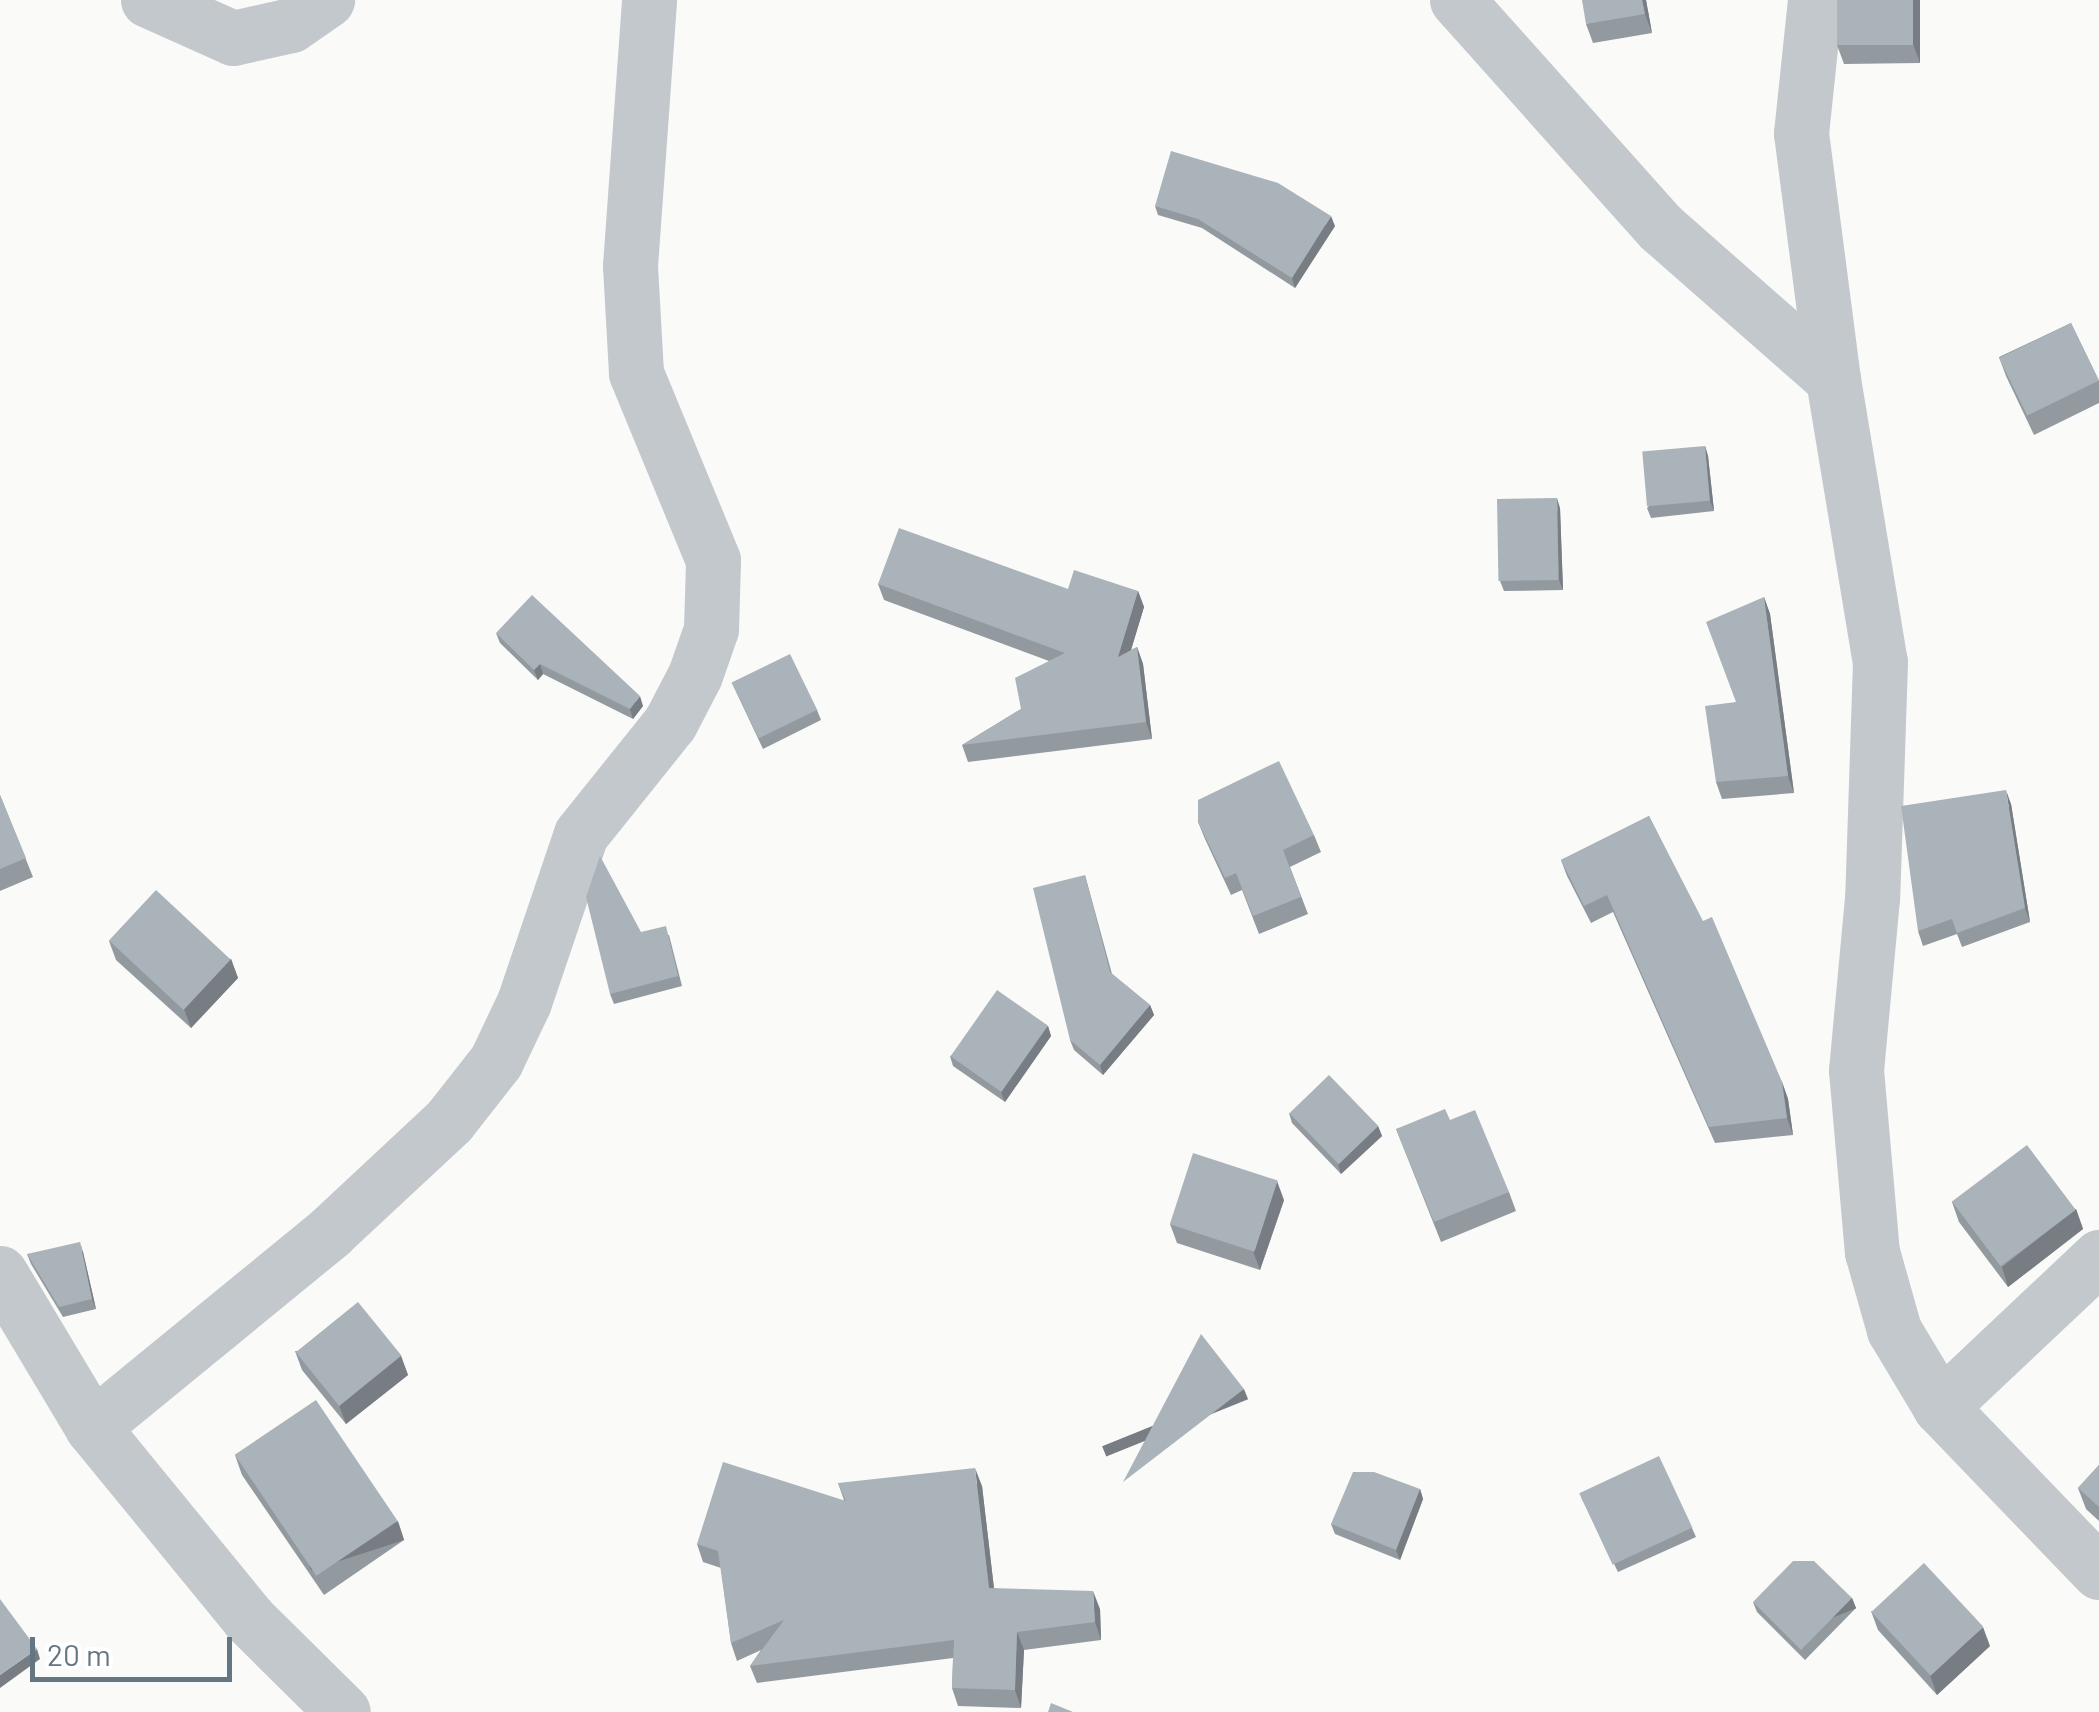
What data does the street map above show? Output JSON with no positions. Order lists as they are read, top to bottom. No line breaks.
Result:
{"scale_bar":"20 m"}
